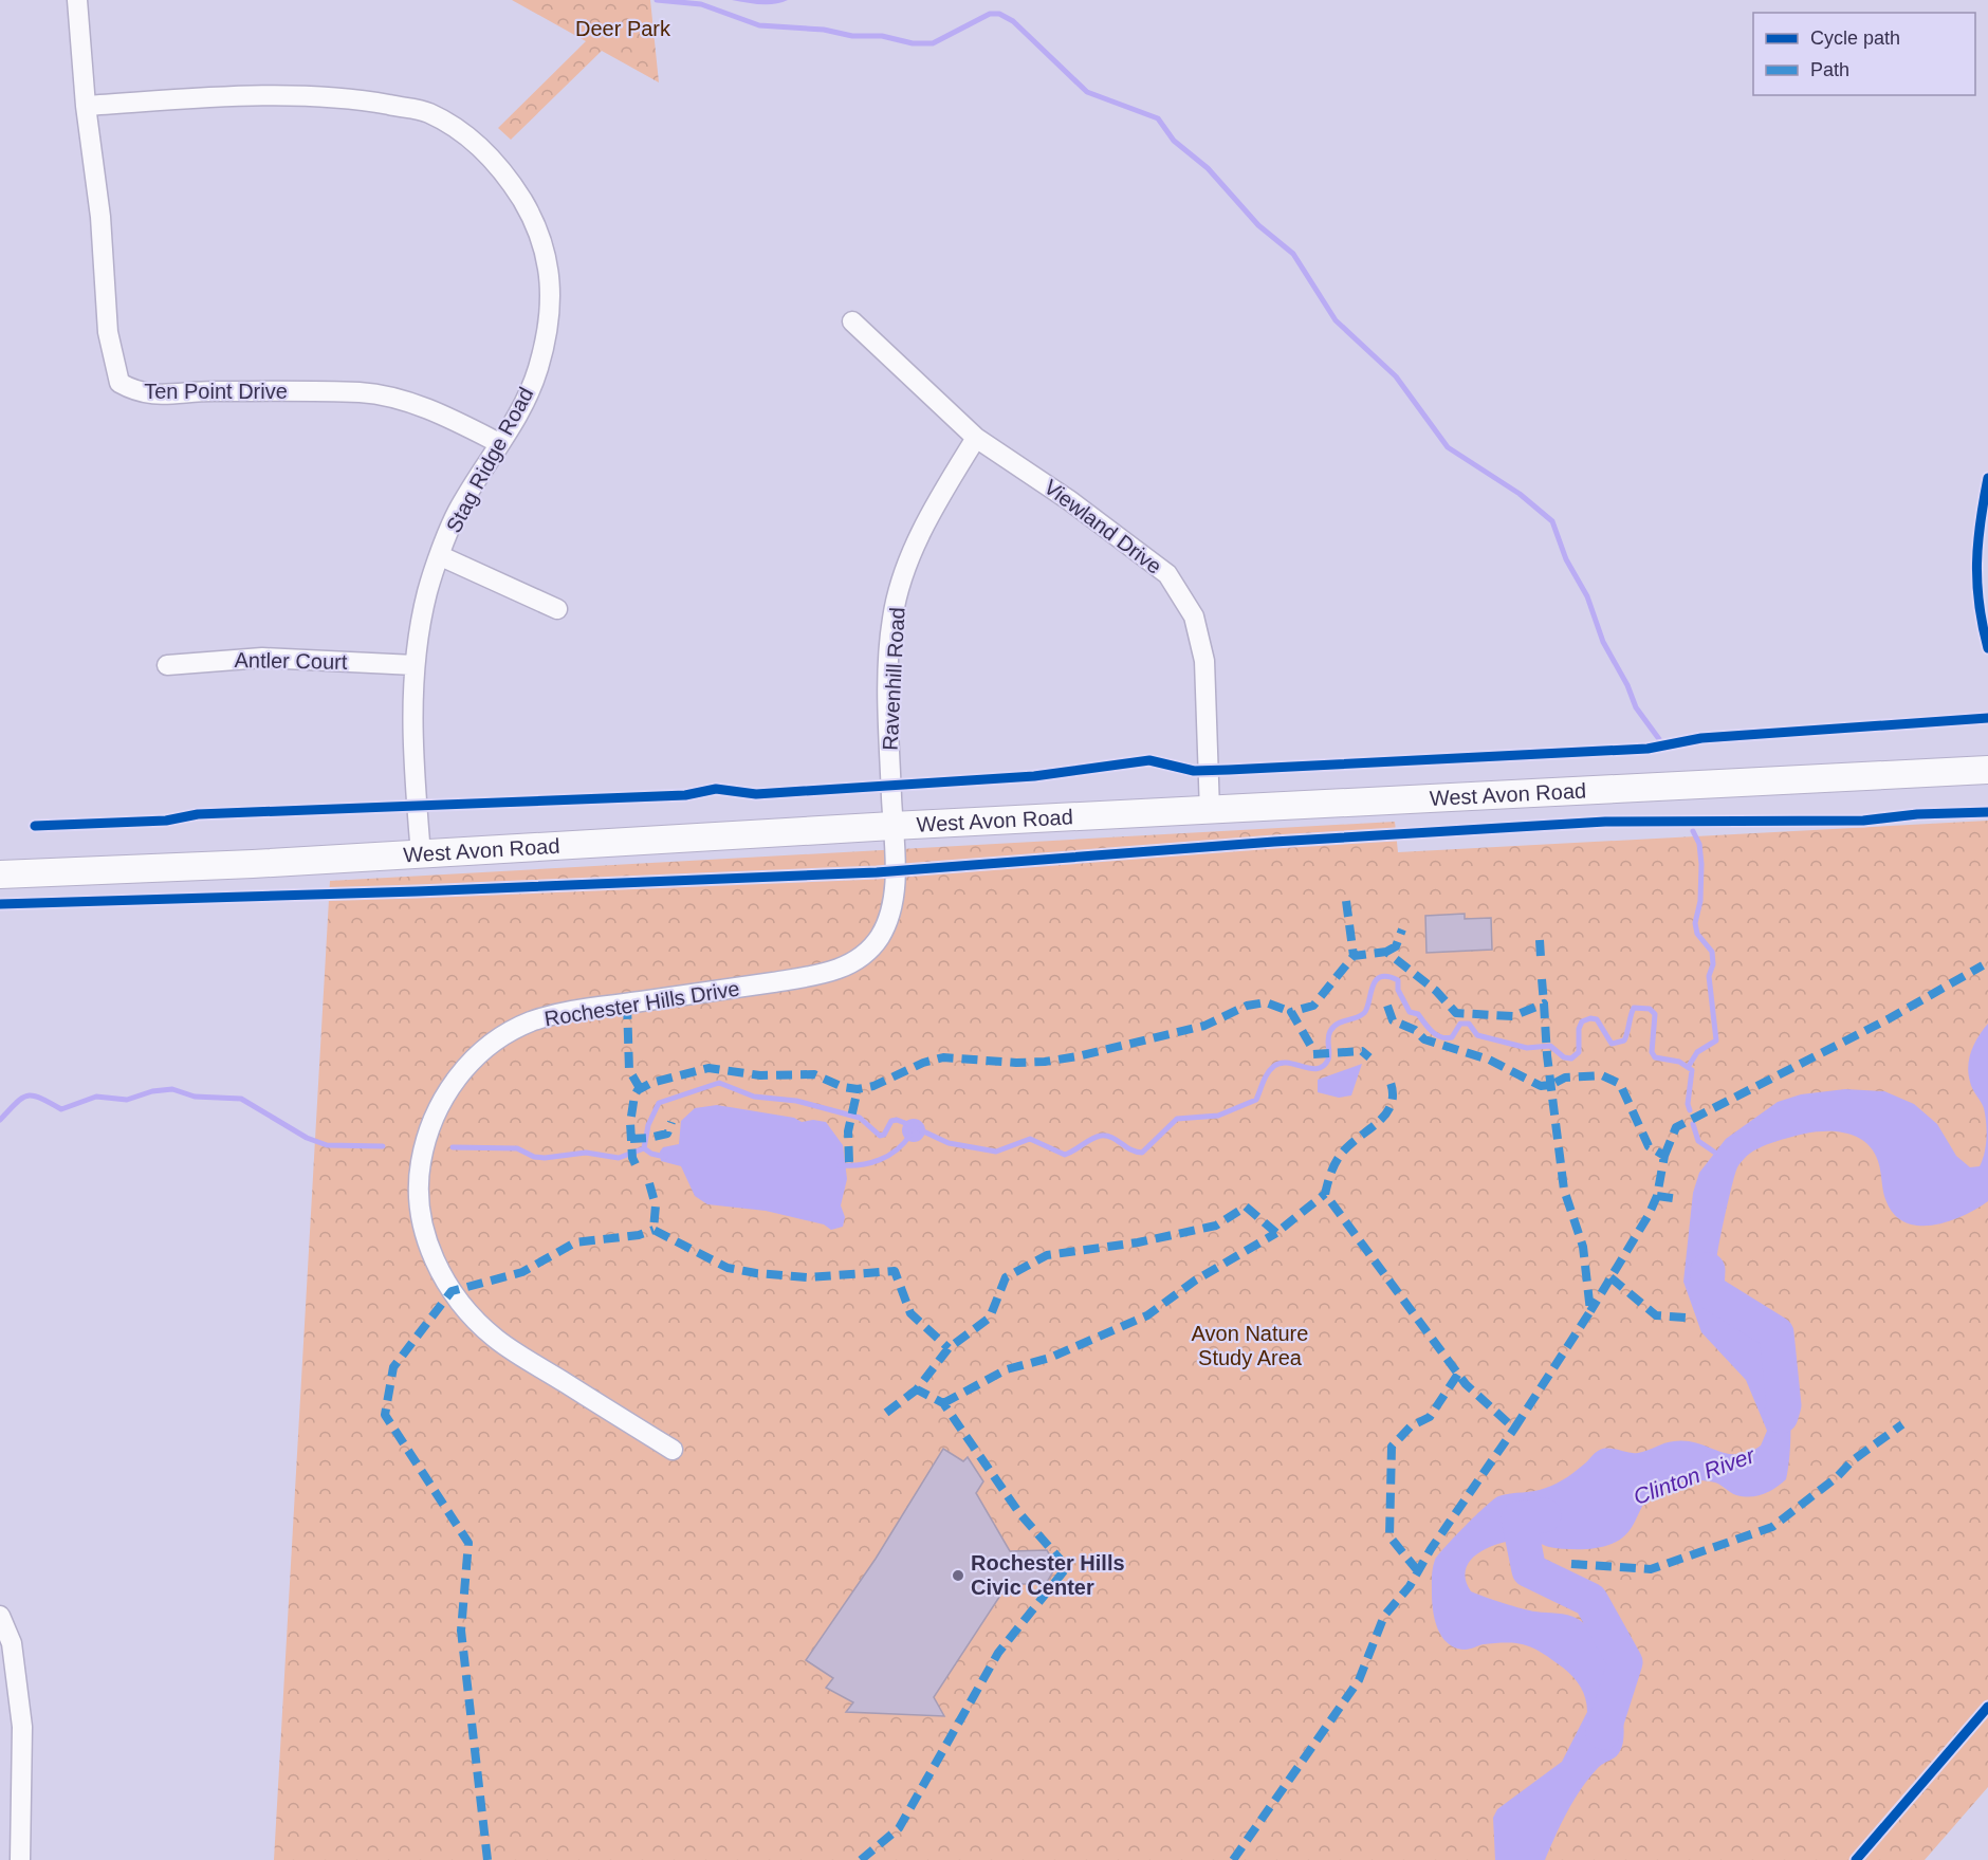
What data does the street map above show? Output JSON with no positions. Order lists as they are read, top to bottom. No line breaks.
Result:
{"streets":{"street":["Ten Point Drive","Stag Ridge Road","Viewland Drive","Antler Court","Ravenhill Road","West Avon Road","Rochester Hills Drive"]},"crossings":[["Ten Point Drive","Stag Ridge Road"],["Stag Ridge Road","Antler Court"],["Stag Ridge Road","West Avon Road"],["Viewland Drive","Ravenhill Road"],["Viewland Drive","West Avon Road"],["Ravenhill Road","West Avon Road"],["Ravenhill Road","Rochester Hills Drive"],["West Avon Road","Rochester Hills Drive"]],"water":["Clinton River"],"parks":["Deer Park","Avon Nature Study Area"],"places":["Rochester Hills Civic Center"],"legend":["Cycle path","Path"]}
